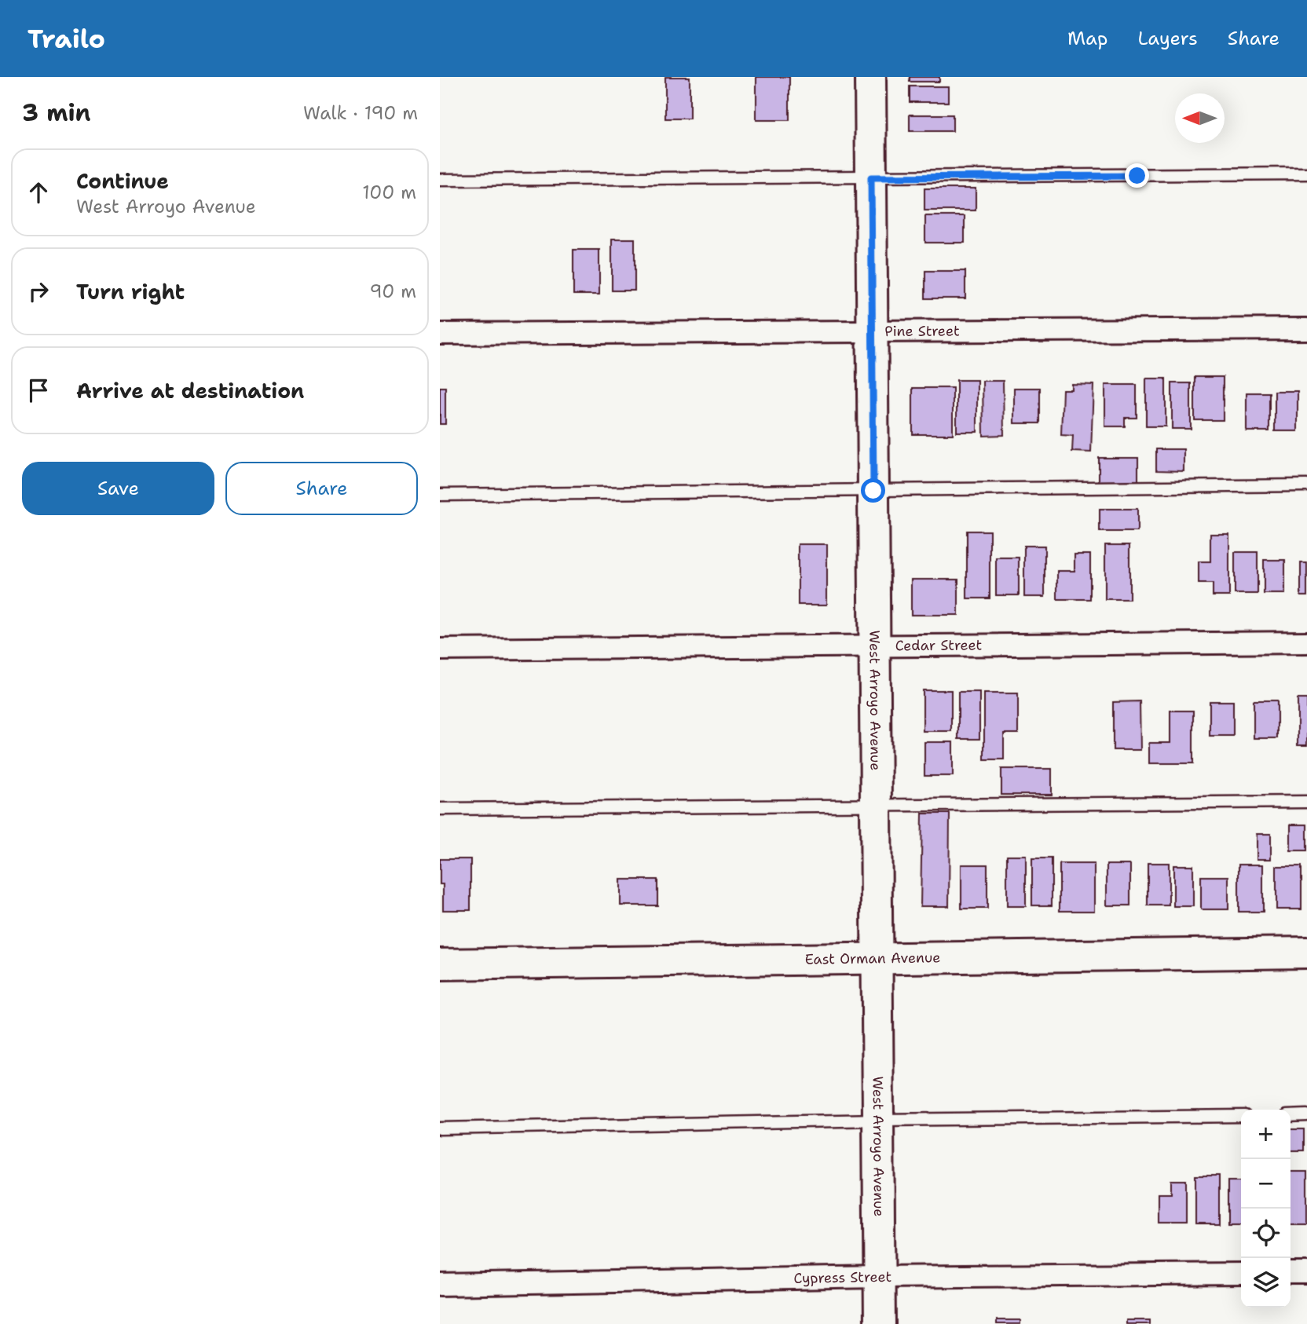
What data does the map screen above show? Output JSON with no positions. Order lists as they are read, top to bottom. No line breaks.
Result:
{"streets":{"street":["Pine Street","Cedar Street","West Arroyo Avenue","East Orman Avenue","Cypress Street"]},"crossings":[["Pine Street","West Arroyo Avenue"],["Cedar Street","West Arroyo Avenue"],["West Arroyo Avenue","East Orman Avenue"],["West Arroyo Avenue","Cypress Street"]],"north":"left","page":{"header":"Trailo","nav":["Map","Layers","Share"],"heading":["3 min","Walk · 190 m"],"list":[["Continue","West Arroyo Avenue","100 m"],["Turn right","90 m"],"Arrive at destination"],"buttons":["Save","Share"],"map_buttons":["+","−"]}}
